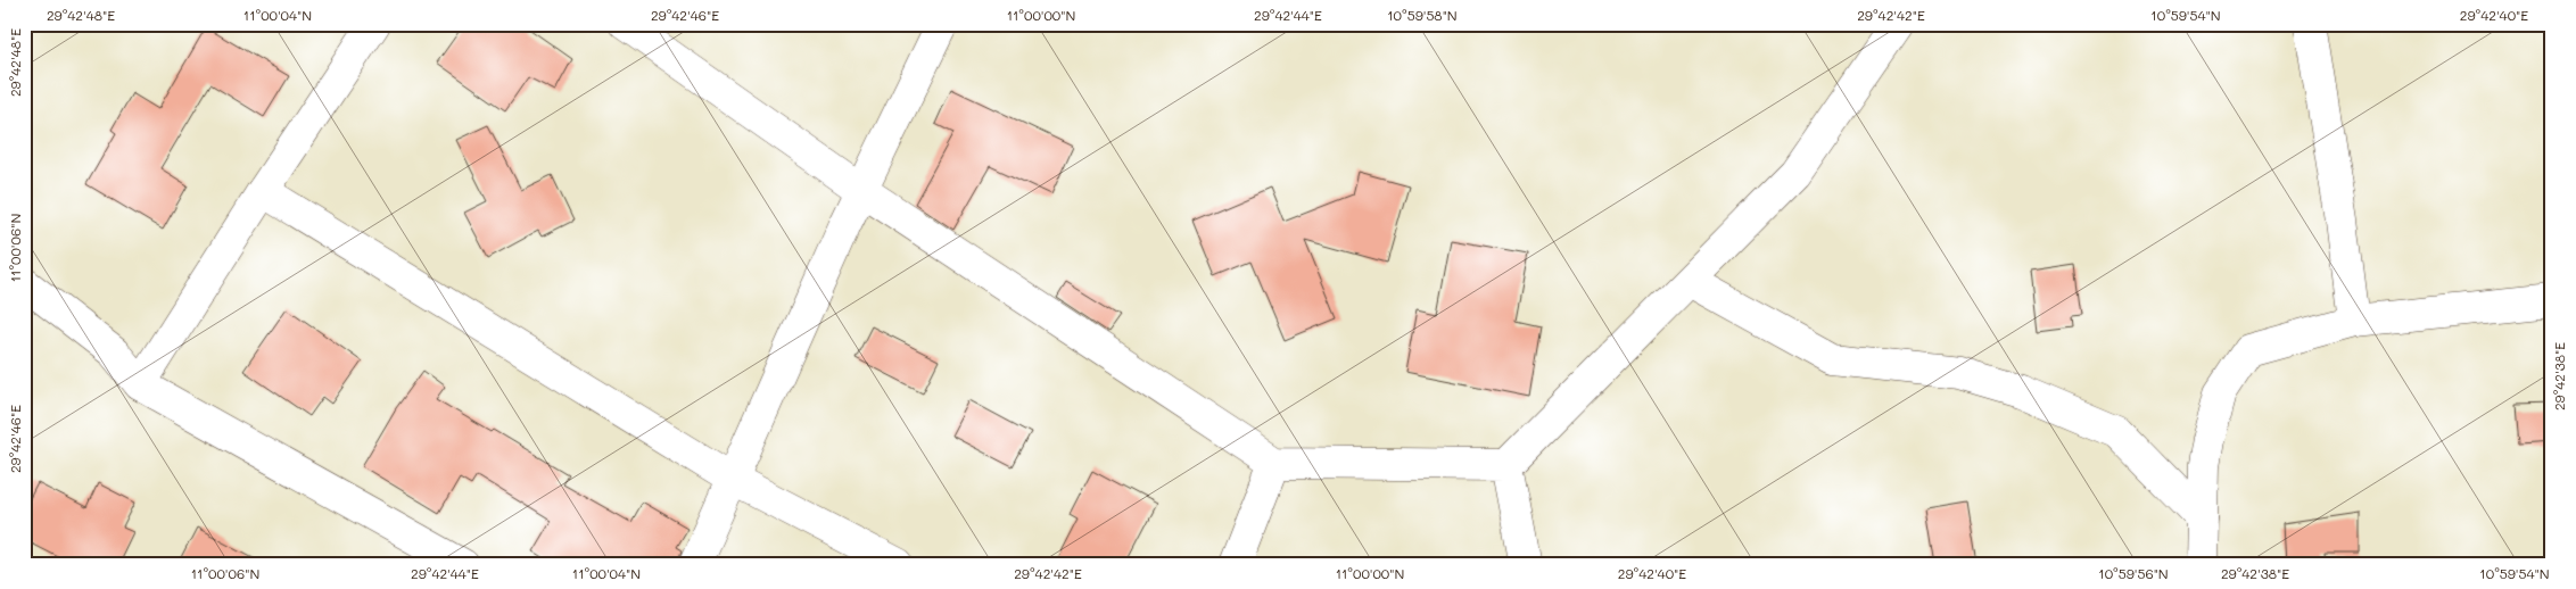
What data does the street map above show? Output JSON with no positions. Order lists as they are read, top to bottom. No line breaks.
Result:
{"coordinates":["29°42'48\"E","11°00'04\"N","29°42'46\"E","11°00'00\"N","29°42'44\"E","10°59'58\"N","29°42'42\"E","10°59'54\"N","29°42'40\"E","11°00'06\"N","29°42'38\"E","10°59'56\"N"]}
